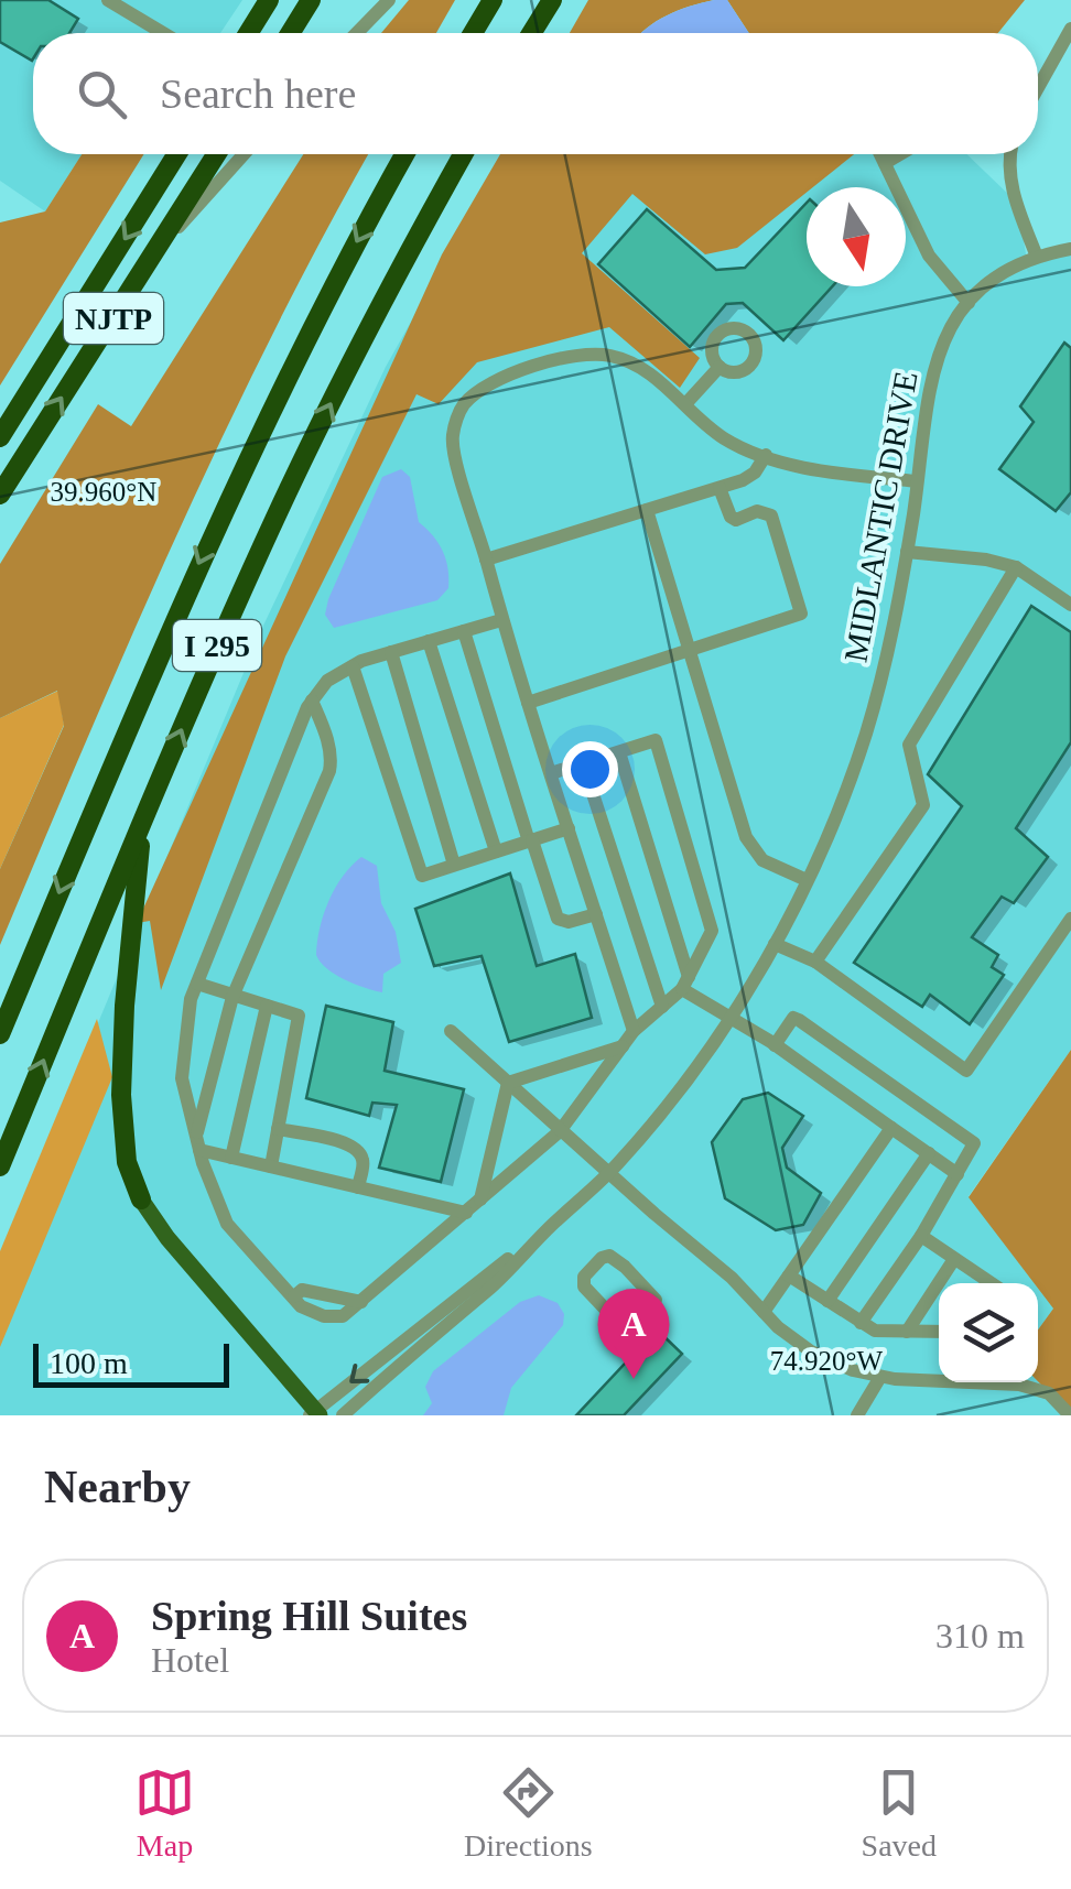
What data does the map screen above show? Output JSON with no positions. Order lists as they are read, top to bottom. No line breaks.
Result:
{"streets":{"highway":["NJTP","I 295"],"street":["MIDLANTIC DRIVE"]},"scale_bar":"100 m","north":"bottom","page":{"search":"Search here","pins":"A","scale":"100 m","heading":"Nearby","list":[{"mark":"A","name":"Spring Hill Suites","note":"Hotel","value":"310 m"}],"nav":["Map","Directions","Saved"]},"coordinates":["39.960°N","74.920°W"]}
